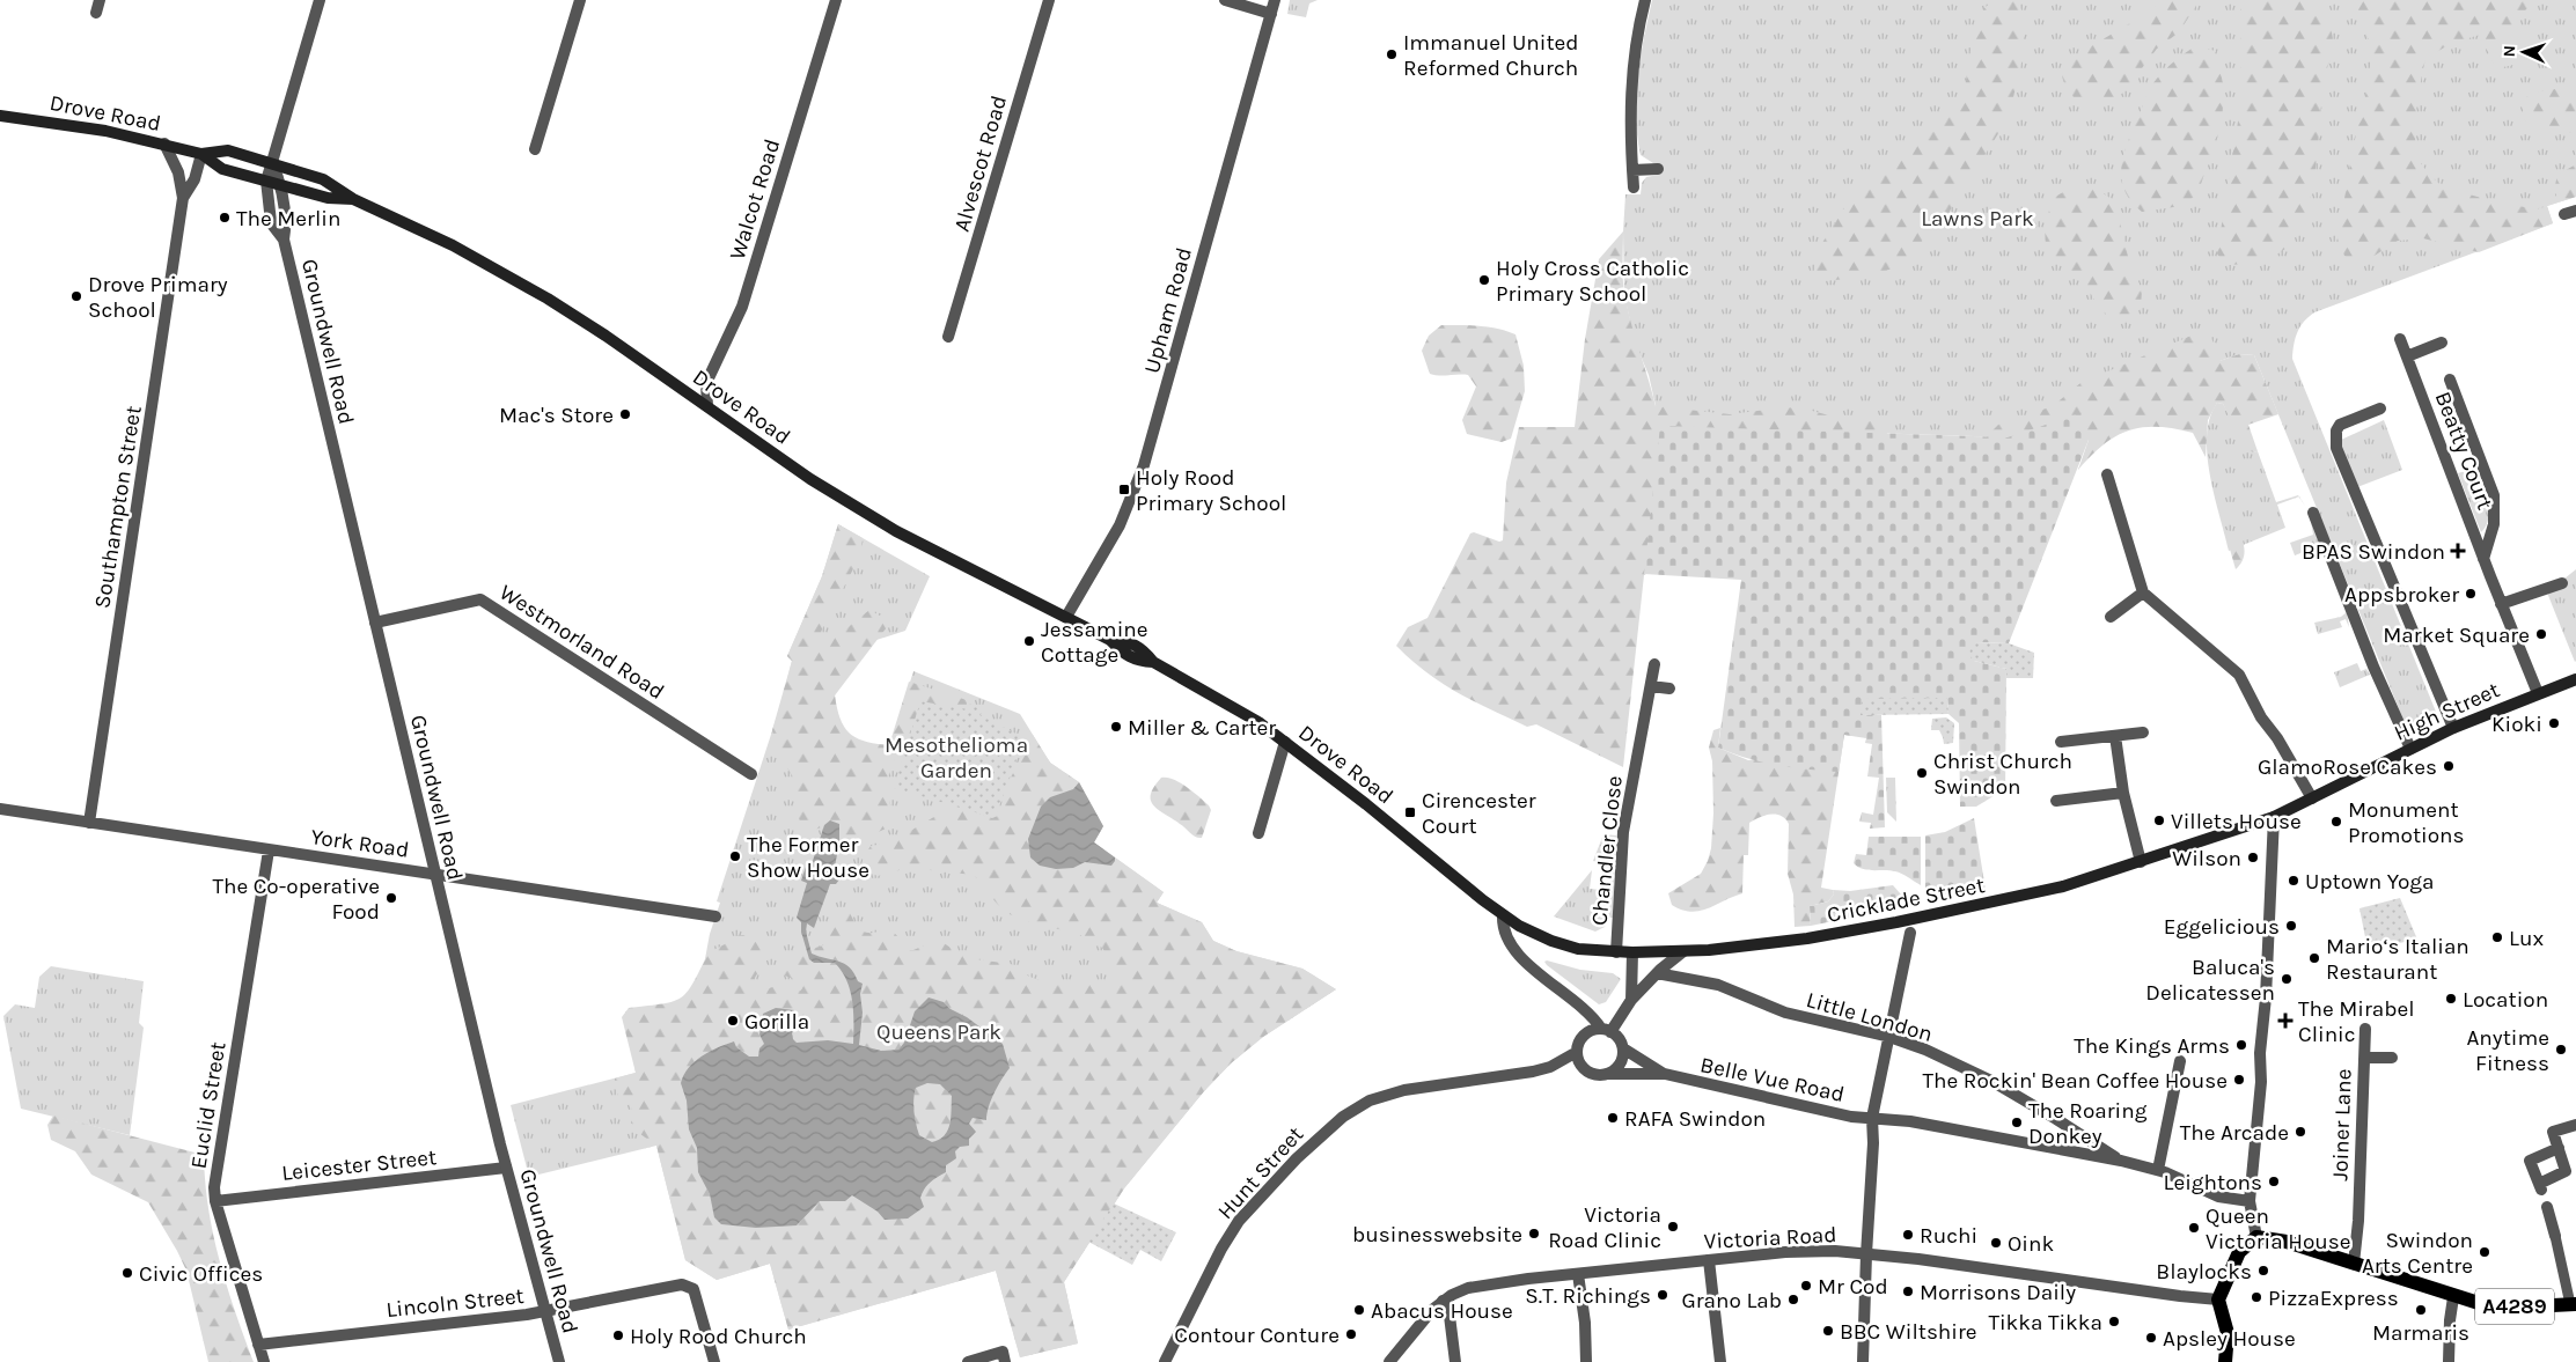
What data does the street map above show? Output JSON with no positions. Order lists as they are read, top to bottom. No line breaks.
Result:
{"streets":{"main road":["Drove Road","High Street","Cricklade Street","A4289"],"street":["Alvescot Road","Walcot Road","Upham Road","Groundwell Road","Beatty Court","Southampton Street","Westmorland Road","York Road","Chandler Close","Little London","Belle Vue Road","Euclid Street","Joiner Lane","Leicester Street","Hunt Street","Victoria Road","Lincoln Street"]},"crossings":[["Drove Road","Walcot Road"],["Drove Road","Upham Road"],["Drove Road","Groundwell Road"],["Drove Road","Southampton Street"],["Drove Road","Cricklade Street"],["Groundwell Road","Westmorland Road"],["Groundwell Road","York Road"],["Groundwell Road","Leicester Street"],["Groundwell Road","Lincoln Street"],["Beatty Court","High Street"],["Southampton Street","York Road"],["High Street","Cricklade Street"],["York Road","Euclid Street"],["Chandler Close","Cricklade Street"],["Little London","Belle Vue Road"],["Belle Vue Road","Hunt Street"],["Euclid Street","Leicester Street"],["Euclid Street","Lincoln Street"],["Joiner Lane","A4289"]],"parks":["Lawns Park","Mesothelioma Garden","Queens Park"],"places":{"other":["Immanuel United Reformed Church","The Merlin","Holy Cross Catholic Primary School","Drove Primary School","Mac's Store","Appsbroker","Market Square","Jessamine Cottage","Kioki","Miller & Carter","GlamoRose Cakes","Christ Church Swindon","Villets House","Monument Promotions","The Former Show House","Wilson","Uptown Yoga","The Co-operative Food","Eggelicious","Lux","Mario‘s Italian Restaurant","Baluca's Delicatessen","Location","Gorilla","The Kings Arms","Anytime Fitness","The Rockin' Bean Coffee House","RAFA Swindon","The Roaring Donkey","The Arcade","Leightons","Victoria Road Clinic","Queen Victoria House","businesswebsite","Ruchi","Oink","Swindon Arts Centre","Blaylocks","Civic Offices","Mr Cod","Morrisons Daily","S.T. Richings","PizzaExpress","Grano Lab","Abacus House","Marmaris","Tikka Tikka","BBC Wiltshire","Contour Conture","Holy Rood Church","Apsley House"],"transit":["Holy Rood Primary School","Cirencester Court"],"health":["BPAS Swindon","The Mirabel Clinic"]},"north":"left"}
